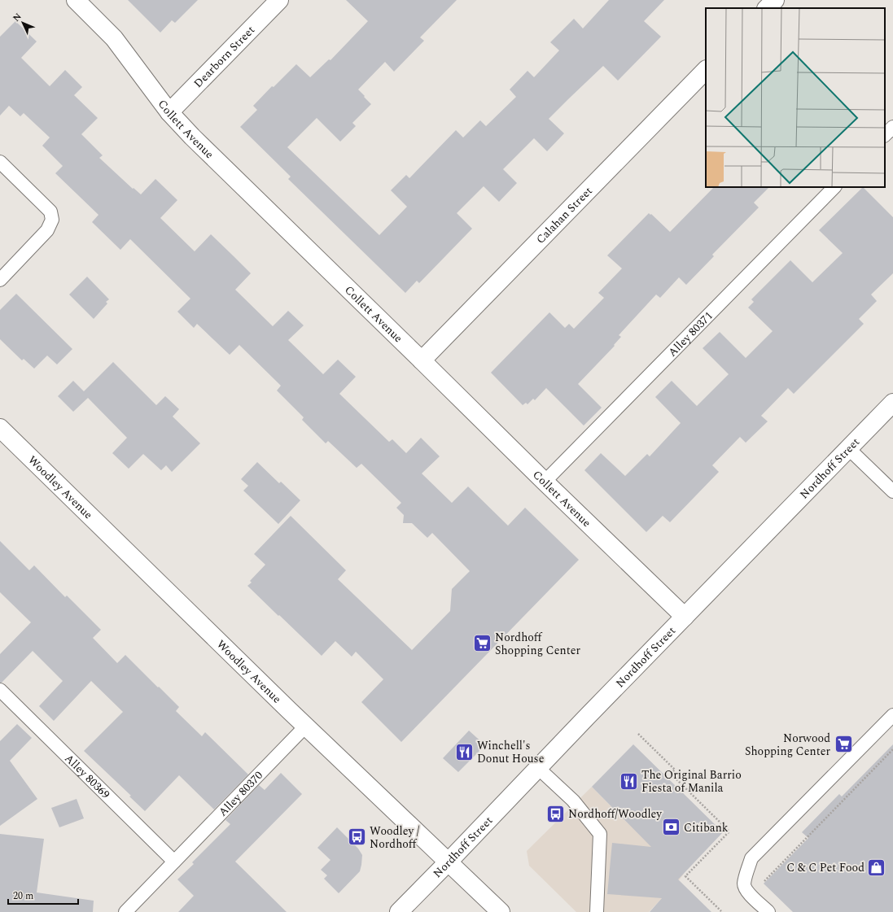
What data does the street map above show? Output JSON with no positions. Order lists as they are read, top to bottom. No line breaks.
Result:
{"streets":{"street":["Dearborn Street","Collett Avenue","Calahan Street","Nordhoff Street","Woodley Avenue"],"lane":["Alley 80371","Alley 80369","Alley 80370"]},"crossings":[["Dearborn Street","Collett Avenue"],["Collett Avenue","Calahan Street"],["Collett Avenue","Alley 80371"],["Collett Avenue","Nordhoff Street"],["Nordhoff Street","Woodley Avenue"],["Woodley Avenue","Alley 80370"],["Alley 80369","Alley 80370"]],"places":{"supermarket":["Nordhoff Shopping Center","Norwood Shopping Center"],"restaurant":["Winchell's Donut House","The Original Barrio Fiesta of Manila"],"bus stop":["Nordhoff/Woodley","Woodley / Nordhoff"],"bank":["Citibank"],"shop":["C & C Pet Food"]},"scale_bar":"20 m","north":"top left"}
